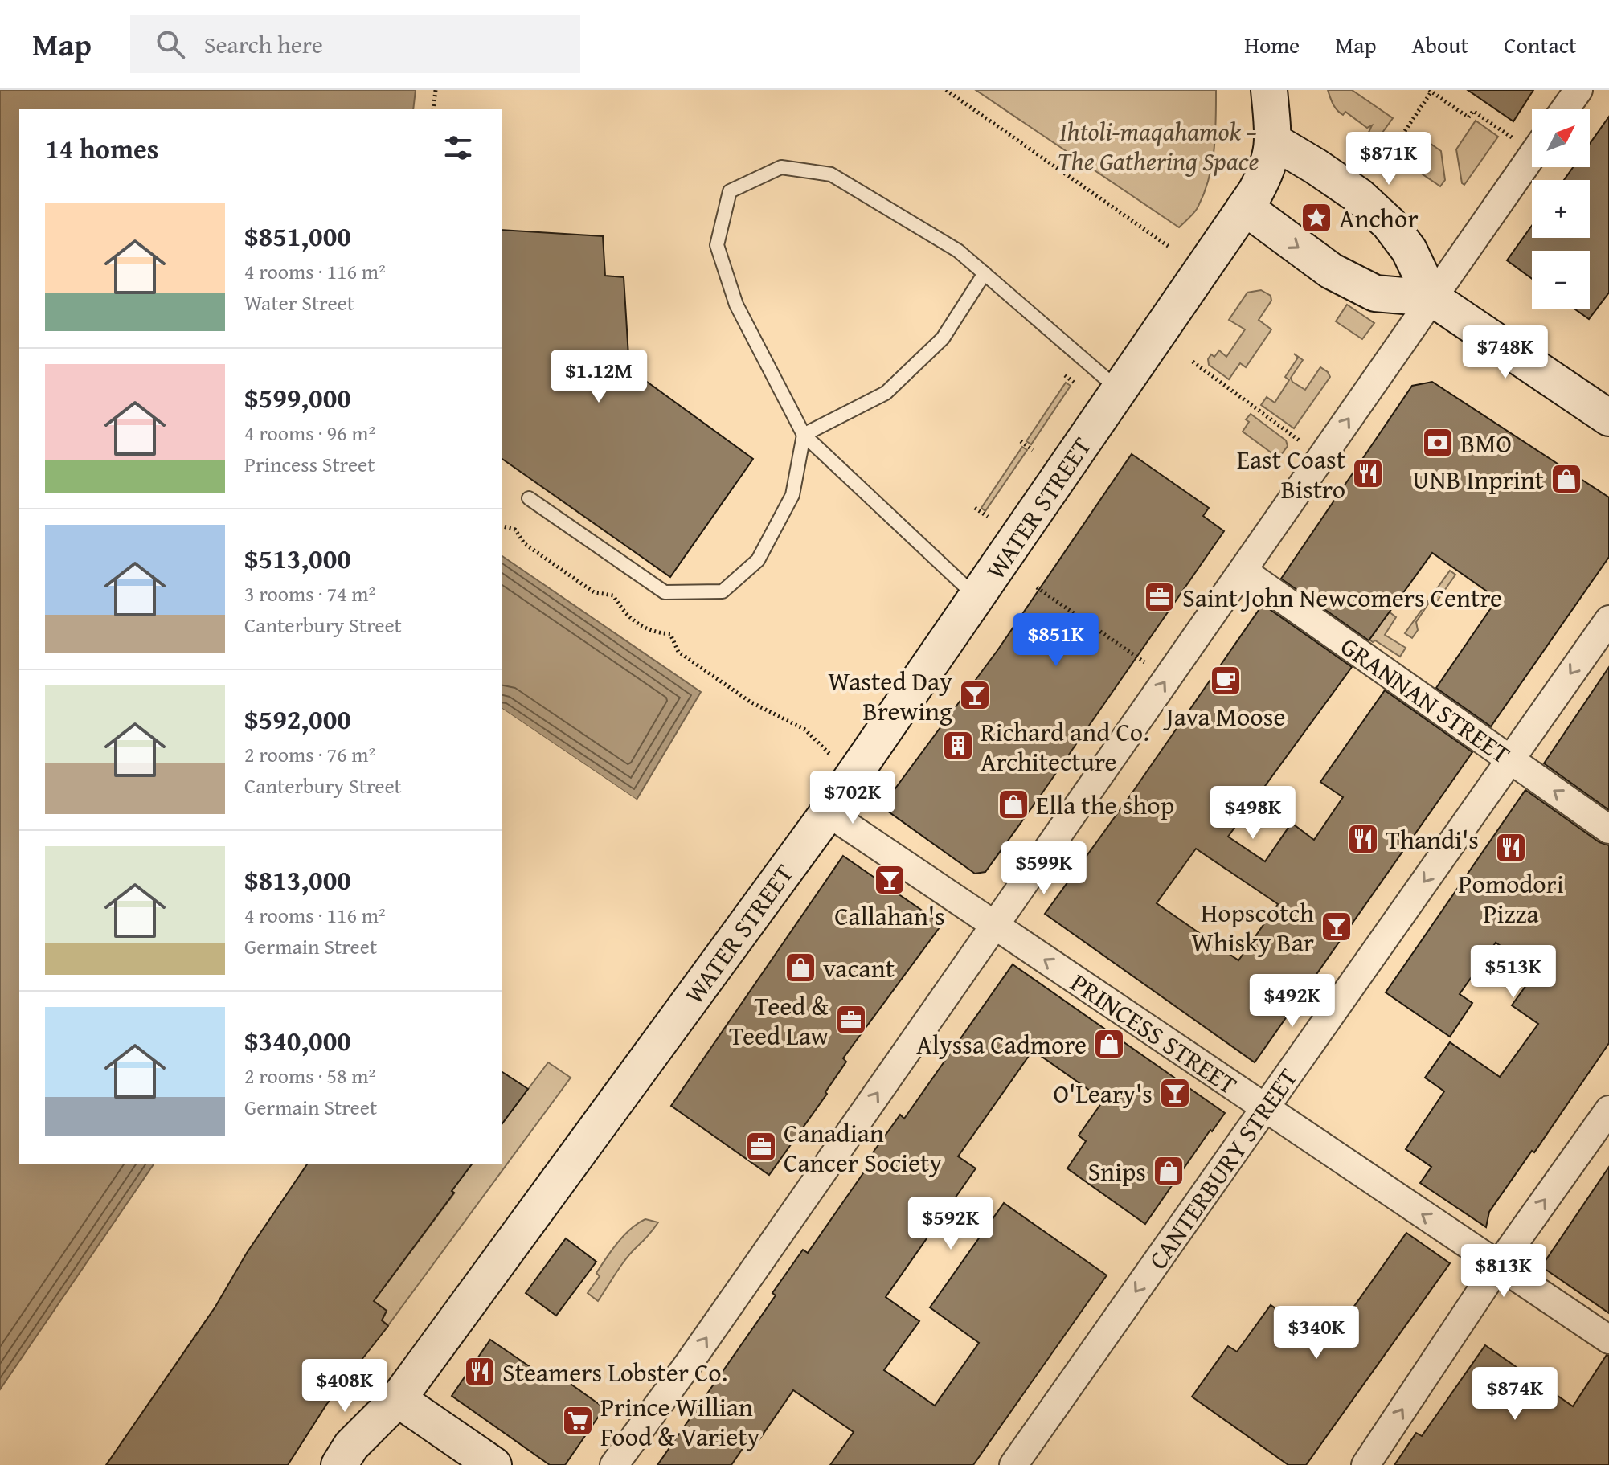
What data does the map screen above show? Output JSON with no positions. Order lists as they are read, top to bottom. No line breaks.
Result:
{"streets":{"main road":["WATER STREET"],"street":["GRANNAN STREET","PRINCESS STREET","CANTERBURY STREET"]},"crossings":[["WATER STREET","PRINCESS STREET"],["GRANNAN STREET","CANTERBURY STREET"],["PRINCESS STREET","CANTERBURY STREET"]],"one_way":["PRINCESS STREET","CANTERBURY STREET"],"parks":["Ihtoli-maqahamok – The Gathering Space"],"places":{"place":["Anchor"],"bank":["BMO"],"restaurant":["East Coast Bistro","Thandi's","Pomodori Pizza","Steamers Lobster Co."],"shop":["UNB Inprint","Ella the shop","vacant","Alyssa Cadmore","Snips"],"office":["Saint John Newcomers Centre","Teed & Teed Law","Canadian Cancer Society"],"cafe":["Java Moose"],"bar":["Wasted Day Brewing","Callahan's","Hopscotch Whisky Bar","O'Leary's"],"building":["Richard and Co. Architecture"],"supermarket":["Prince Willian Food & Variety"]},"north":"top right","page":{"header":"Map","search":"Search here","nav":["Home","Map","About","Contact"],"map_buttons":["+","−"],"heading":"14 homes","price":["$871K","$748K","$1.12M","$851K","$702K","$498K","$599K","$513K","$492K","$592K","$813K","$340K","$408K","$874K"],"list":[{"name":"$851,000","note":"4 rooms · 116 m² · Water Street"},{"name":"$599,000","note":"4 rooms · 96 m² · Princess Street"},{"name":"$513,000","note":"3 rooms · 74 m² · Canterbury Street"},{"name":"$592,000","note":"2 rooms · 76 m² · Canterbury Street"},{"name":"$813,000","note":"4 rooms · 116 m² · Germain Street"},{"name":"$340,000","note":"2 rooms · 58 m² · Germain Street"}]}}
